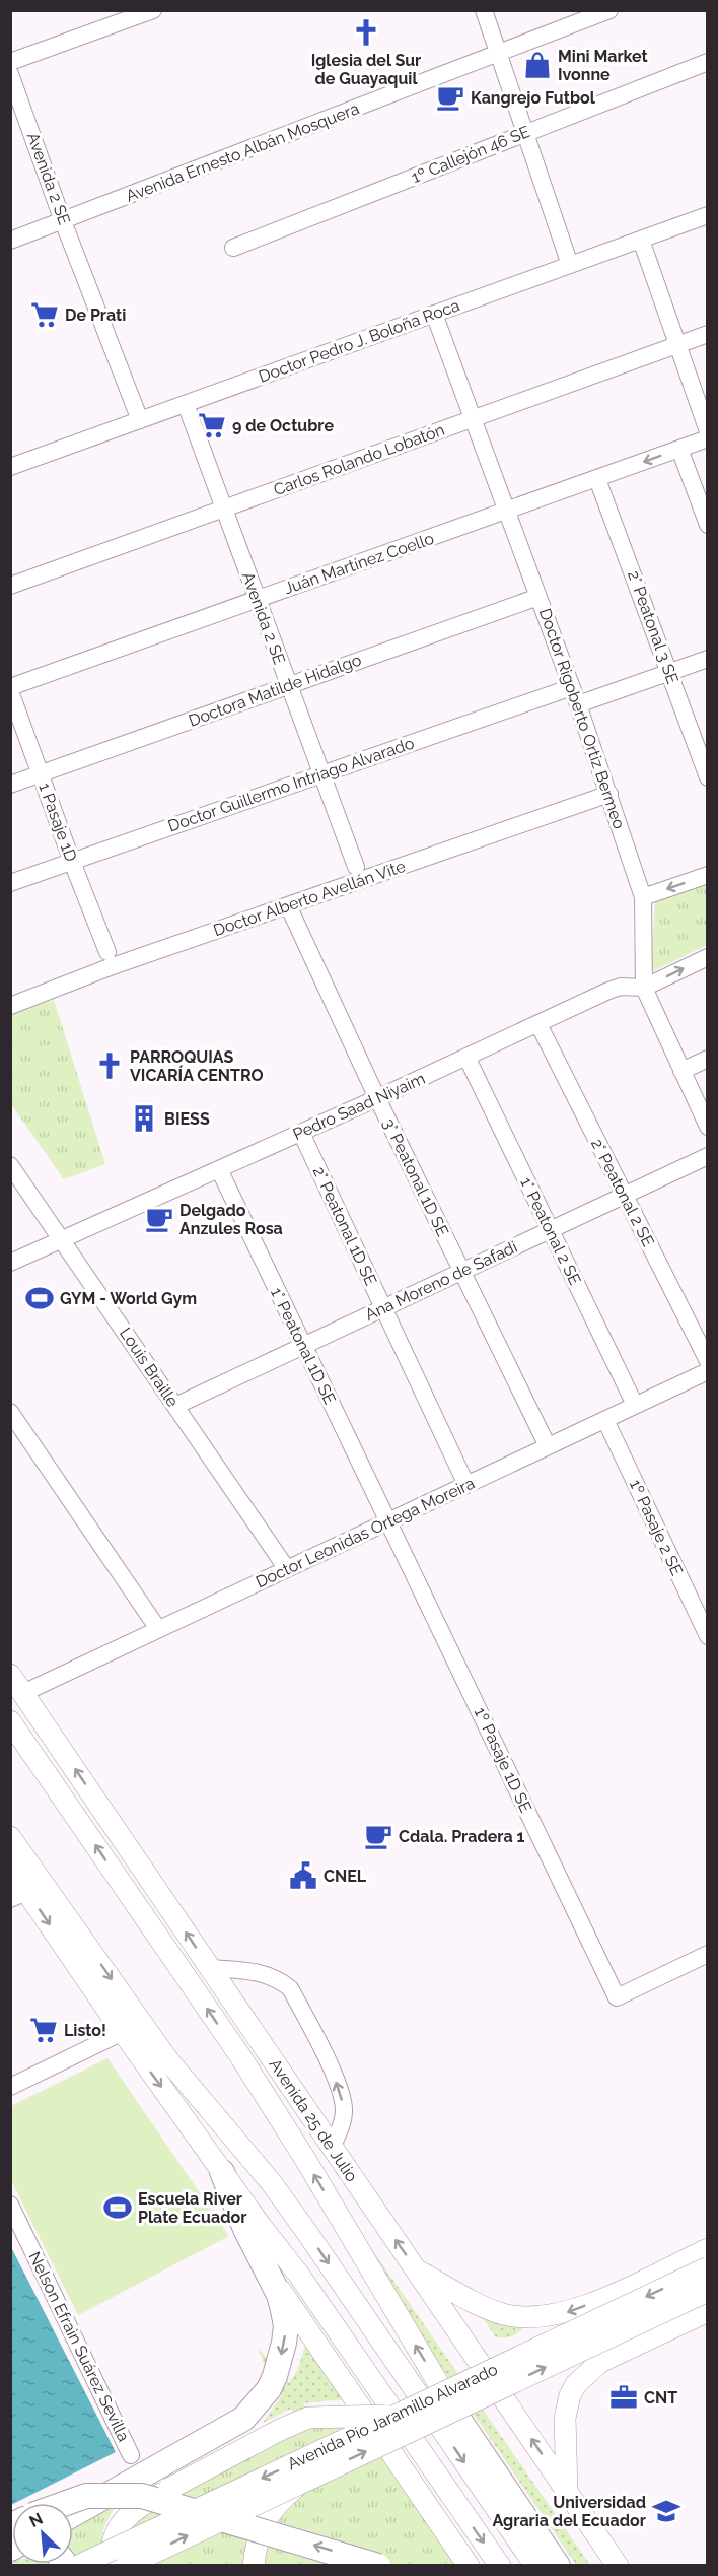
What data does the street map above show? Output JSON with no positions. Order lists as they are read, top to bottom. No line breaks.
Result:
{"streets":{"main road":["Avenida 25 de Julio","Avenida Pío Jaramillo Alvarado"],"street":["Avenida Ernesto Albán Mosquera","1º Callejón 46 SE","Avenida 2 SE","Doctor Pedro J. Boloña Roca","Carlos Rolando Lobatón","Juán Martínez Coello","2° Peatonal 3 SE","Doctora Matilde Hidalgo","Doctor Rigoberto Ortiz Bermeo","Doctor Guillermo Intriago Alvarado","1 Pasaje 1D","Doctor Alberto Avellán Vite","Pedro Saad Niyaim","3° Peatonal 1D SE","2° Peatonal 2 SE","2° Peatonal 1D SE","1° Peatonal 2 SE","Ana Moreno de Safadi","1° Peatonal 1D SE","Louis Braille","1º Pasaje 2 SE","Doctor Leonidas Ortega Moreira","1º Pasaje 1D SE","Nelson Efraìn Suárez Sevilla"]},"crossings":[["Avenida Ernesto Albán Mosquera","Avenida 2 SE"],["Avenida 2 SE","Doctor Pedro J. Boloña Roca"],["Avenida 2 SE","Carlos Rolando Lobatón"],["Avenida 2 SE","Juán Martínez Coello"],["Avenida 2 SE","Doctora Matilde Hidalgo"],["Avenida 2 SE","Doctor Guillermo Intriago Alvarado"],["Doctor Pedro J. Boloña Roca","Doctor Rigoberto Ortiz Bermeo"],["Carlos Rolando Lobatón","Doctor Rigoberto Ortiz Bermeo"],["Juán Martínez Coello","2° Peatonal 3 SE"],["Juán Martínez Coello","Doctor Rigoberto Ortiz Bermeo"],["Juán Martínez Coello","1 Pasaje 1D"],["Doctora Matilde Hidalgo","Doctor Rigoberto Ortiz Bermeo"],["Doctora Matilde Hidalgo","1 Pasaje 1D"],["Doctor Rigoberto Ortiz Bermeo","Doctor Guillermo Intriago Alvarado"],["Doctor Rigoberto Ortiz Bermeo","Doctor Alberto Avellán Vite"],["Doctor Rigoberto Ortiz Bermeo","Pedro Saad Niyaim"],["Doctor Guillermo Intriago Alvarado","1 Pasaje 1D"],["Doctor Alberto Avellán Vite","3° Peatonal 1D SE"],["Pedro Saad Niyaim","3° Peatonal 1D SE"],["Pedro Saad Niyaim","2° Peatonal 2 SE"],["Pedro Saad Niyaim","2° Peatonal 1D SE"],["Pedro Saad Niyaim","1° Peatonal 2 SE"],["Pedro Saad Niyaim","1° Peatonal 1D SE"],["Pedro Saad Niyaim","Louis Braille"],["3° Peatonal 1D SE","Ana Moreno de Safadi"],["3° Peatonal 1D SE","Doctor Leonidas Ortega Moreira"],["2° Peatonal 2 SE","Ana Moreno de Safadi"],["2° Peatonal 1D SE","Ana Moreno de Safadi"],["2° Peatonal 1D SE","Doctor Leonidas Ortega Moreira"],["1° Peatonal 2 SE","Ana Moreno de Safadi"],["1° Peatonal 2 SE","Doctor Leonidas Ortega Moreira"],["Ana Moreno de Safadi","1° Peatonal 1D SE"],["Ana Moreno de Safadi","Louis Braille"],["1° Peatonal 1D SE","Doctor Leonidas Ortega Moreira"],["1° Peatonal 1D SE","1º Pasaje 1D SE"],["Louis Braille","Doctor Leonidas Ortega Moreira"],["1º Pasaje 2 SE","Doctor Leonidas Ortega Moreira"],["Doctor Leonidas Ortega Moreira","1º Pasaje 1D SE"],["Doctor Leonidas Ortega Moreira","Avenida 25 de Julio"]],"places":{"church":["Iglesia del Sur de Guayaquil","PARROQUIAS VICARÍA CENTRO"],"shop":["Mini Market Ivonne"],"cafe":["Kangrejo Futbol","Delgado Anzules Rosa","Cdala. Pradera 1"],"supermarket":["De Prati","9 de Octubre","Listo!"],"building":["BIESS"],"sports":["GYM - World Gym","Escuela River Plate Ecuador"],"public building":["CNEL"],"office":["CNT"],"school or university":["Universidad Agraria del Ecuador"]},"north":"top left"}
